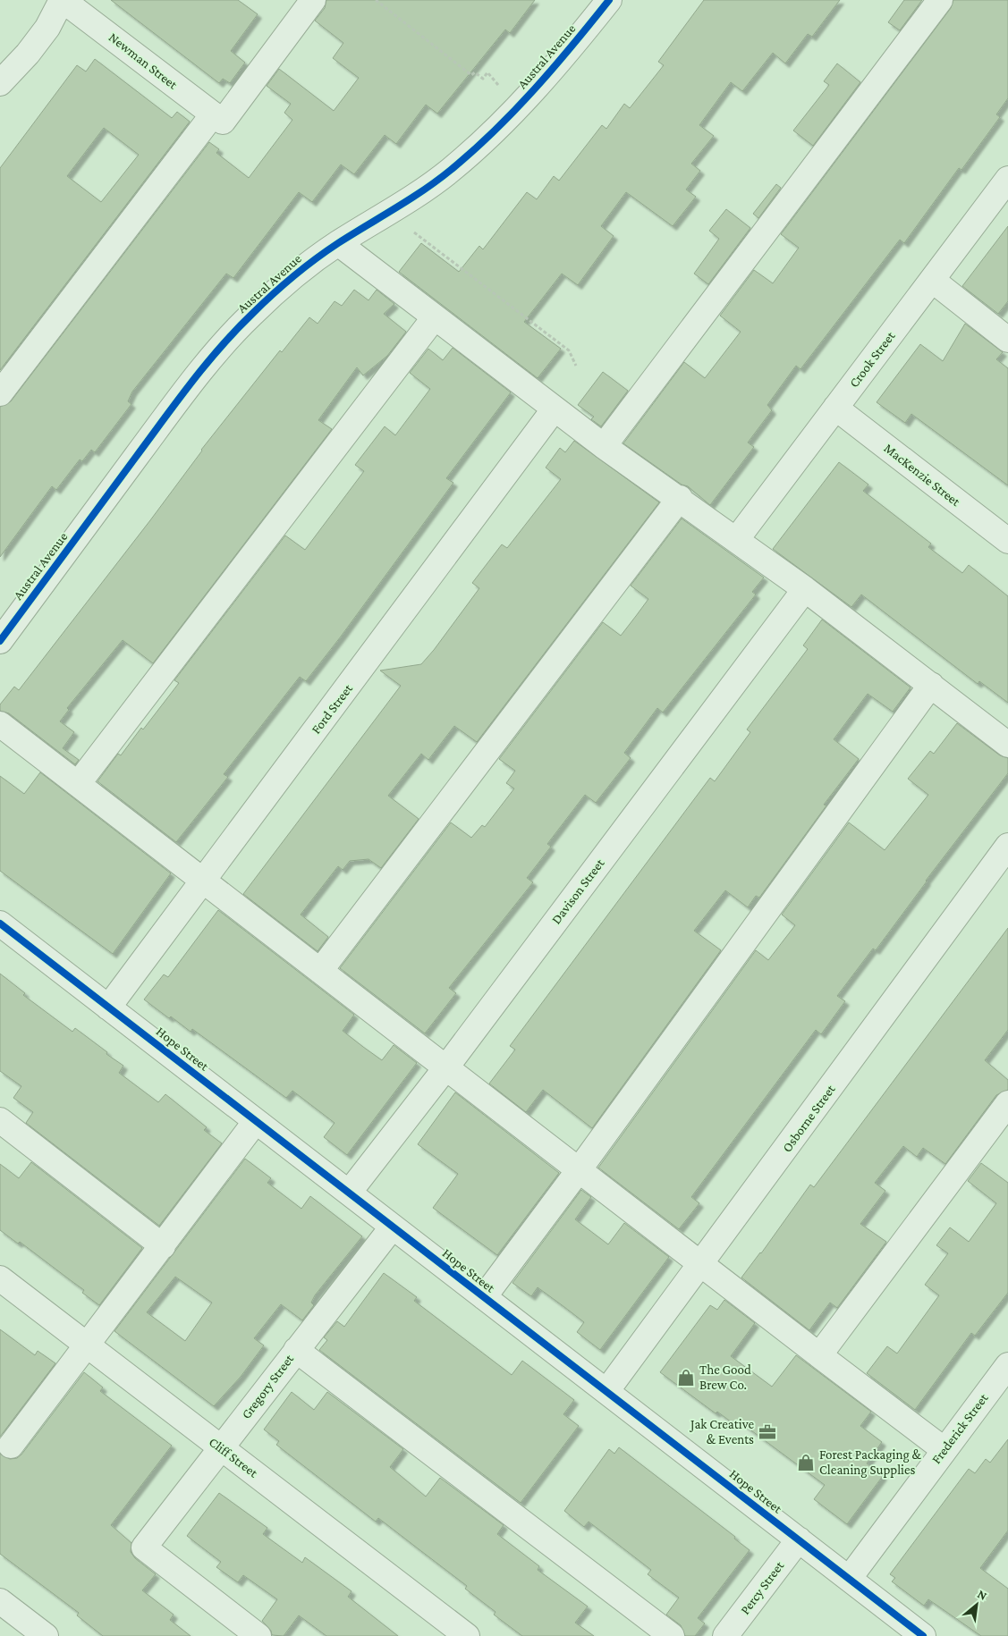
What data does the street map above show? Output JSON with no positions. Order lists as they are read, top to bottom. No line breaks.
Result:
{"streets":{"street":["Austral Avenue","Newman Street","Crook Street","MacKenzie Street","Ford Street","Davison Street","Hope Street","Osborne Street","Gregory Street","Frederick Street","Cliff Street","Percy Street"]},"crossings":[["Crook Street","MacKenzie Street"],["Ford Street","Hope Street"],["Davison Street","Hope Street"],["Hope Street","Osborne Street"],["Hope Street","Gregory Street"],["Hope Street","Frederick Street"],["Hope Street","Percy Street"],["Gregory Street","Cliff Street"]],"places":{"shop":["The Good Brew Co.","Forest Packaging & Cleaning Supplies"],"office":["Jak Creative & Events"]},"north":"top right"}
